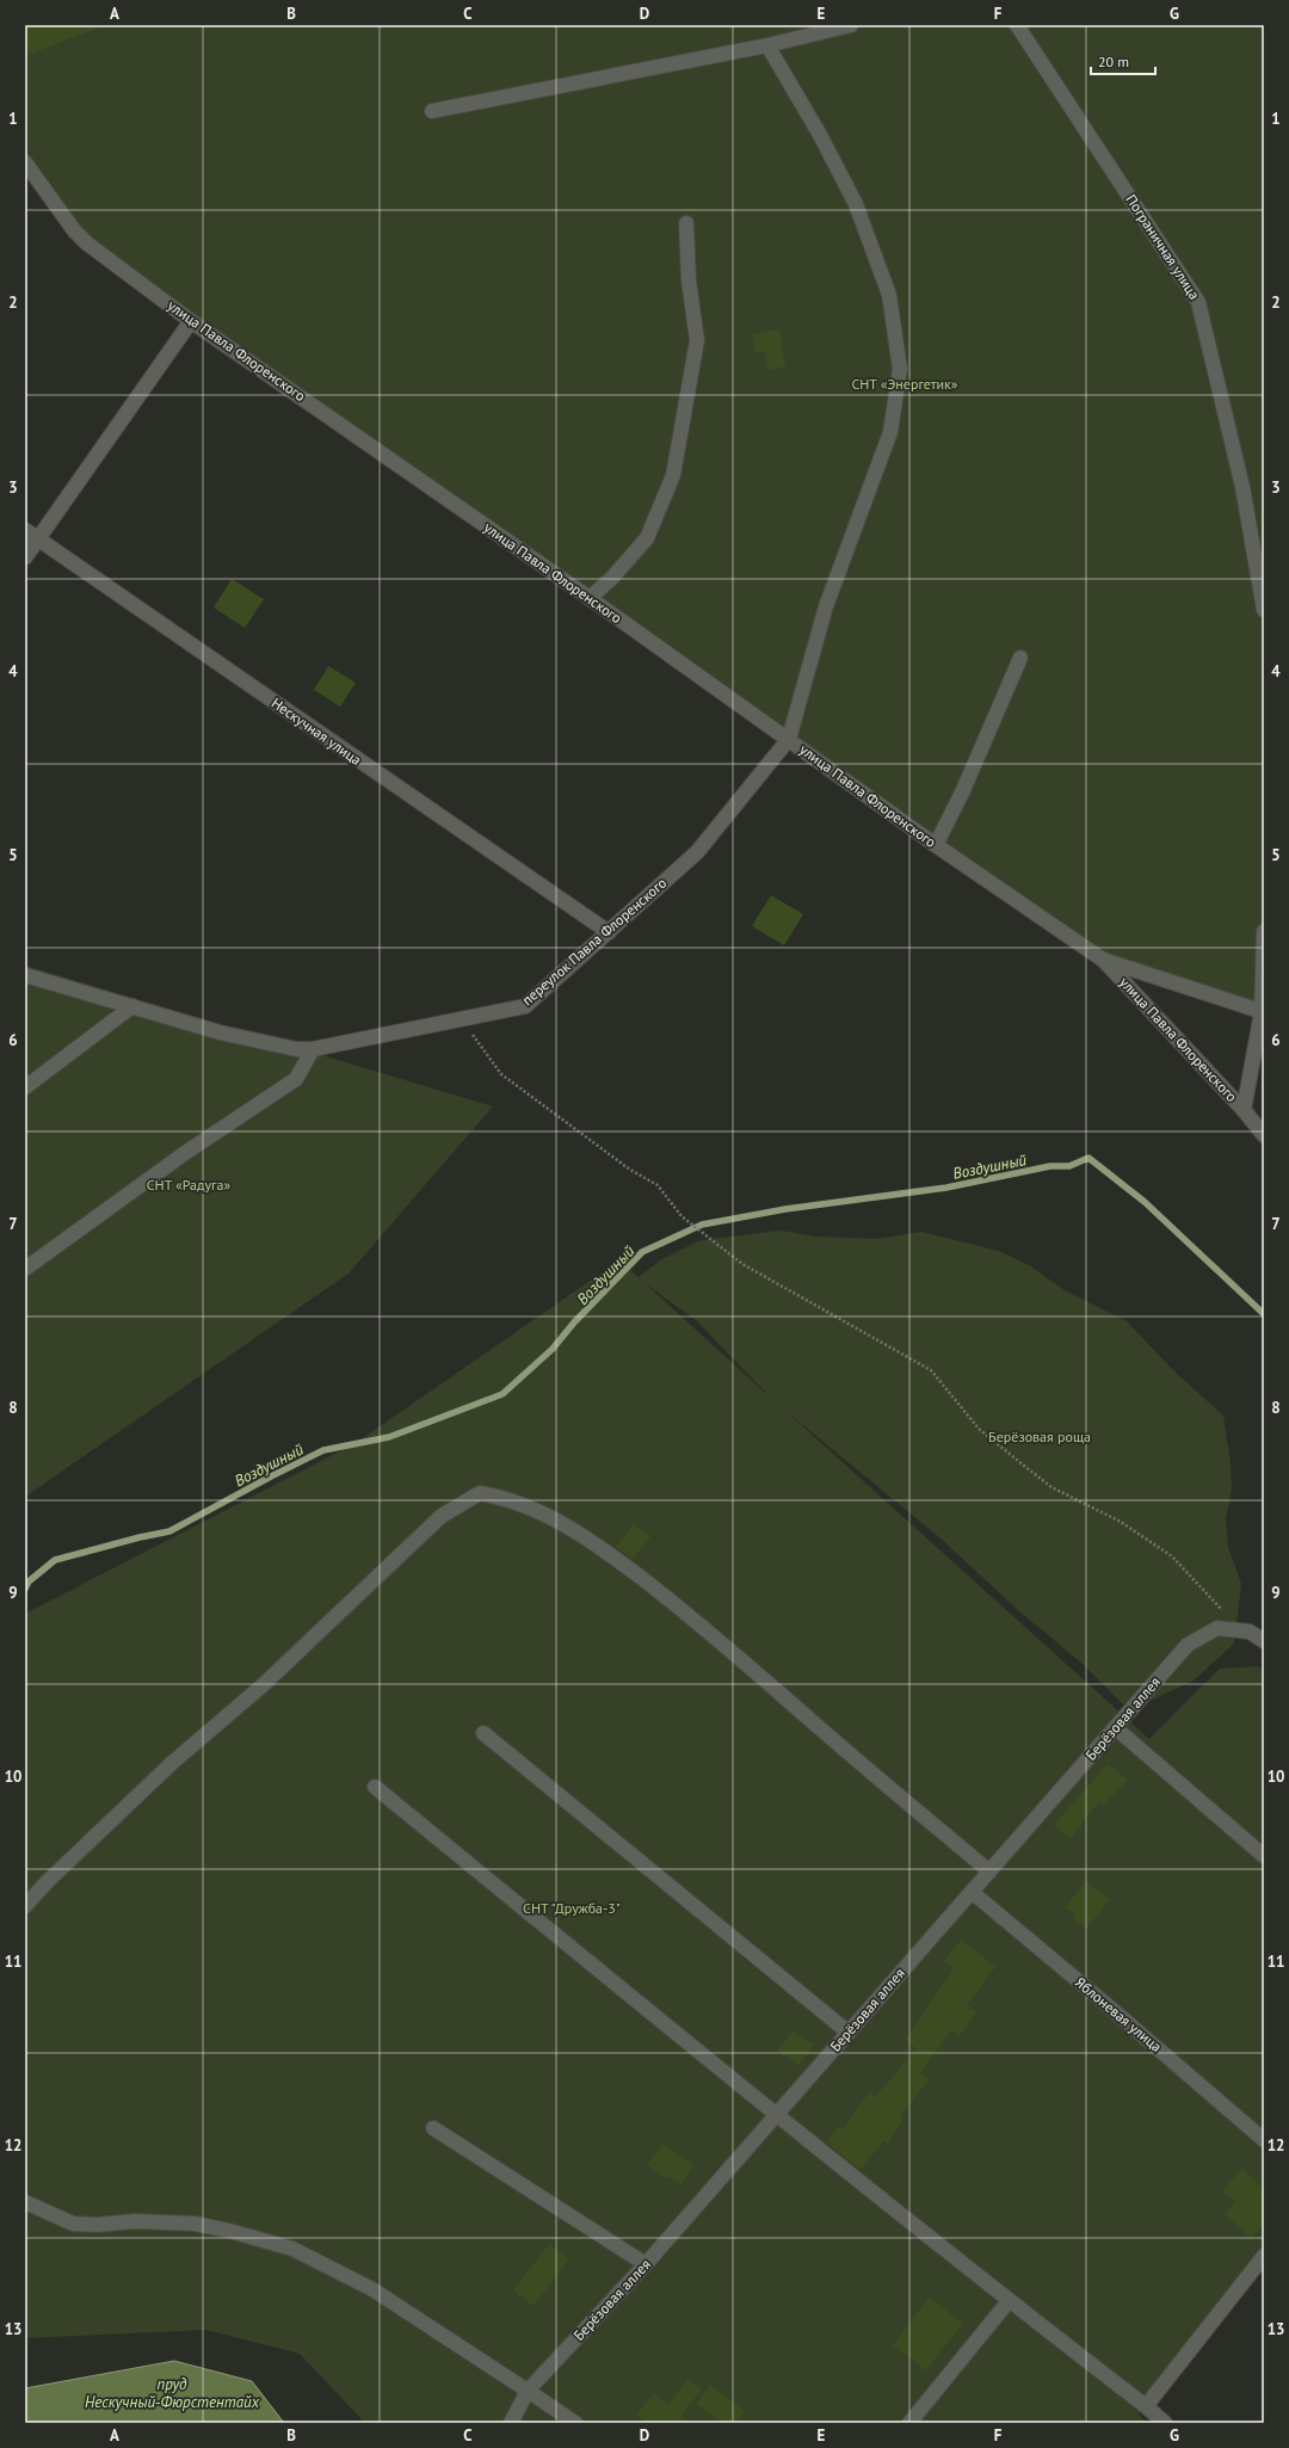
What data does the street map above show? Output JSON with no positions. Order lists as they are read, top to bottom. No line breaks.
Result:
{"streets":{"street":["Пограничная улица","улица Павла Флоренского","Нескучная улица","переулок Павла Флоренского","Берёзовая аллея","Яблоневая улица"]},"crossings":[["улица Павла Флоренского","переулок Павла Флоренского"],["Нескучная улица","переулок Павла Флоренского"],["Берёзовая аллея","Яблоневая улица"]],"water":["Воздушный","пруд Нескучный-Фюрстентайх"],"parks":["СНТ «Энергетик»","СНТ «Радуга»","Берёзовая роща","СНТ \"Дружба-3\""],"scale_bar":"20 m","grid":{"columns":["A","B","C","D","E","F","G"],"rows":["1","2","3","4","5","6","7","8","9","10","11","12","13"]}}
